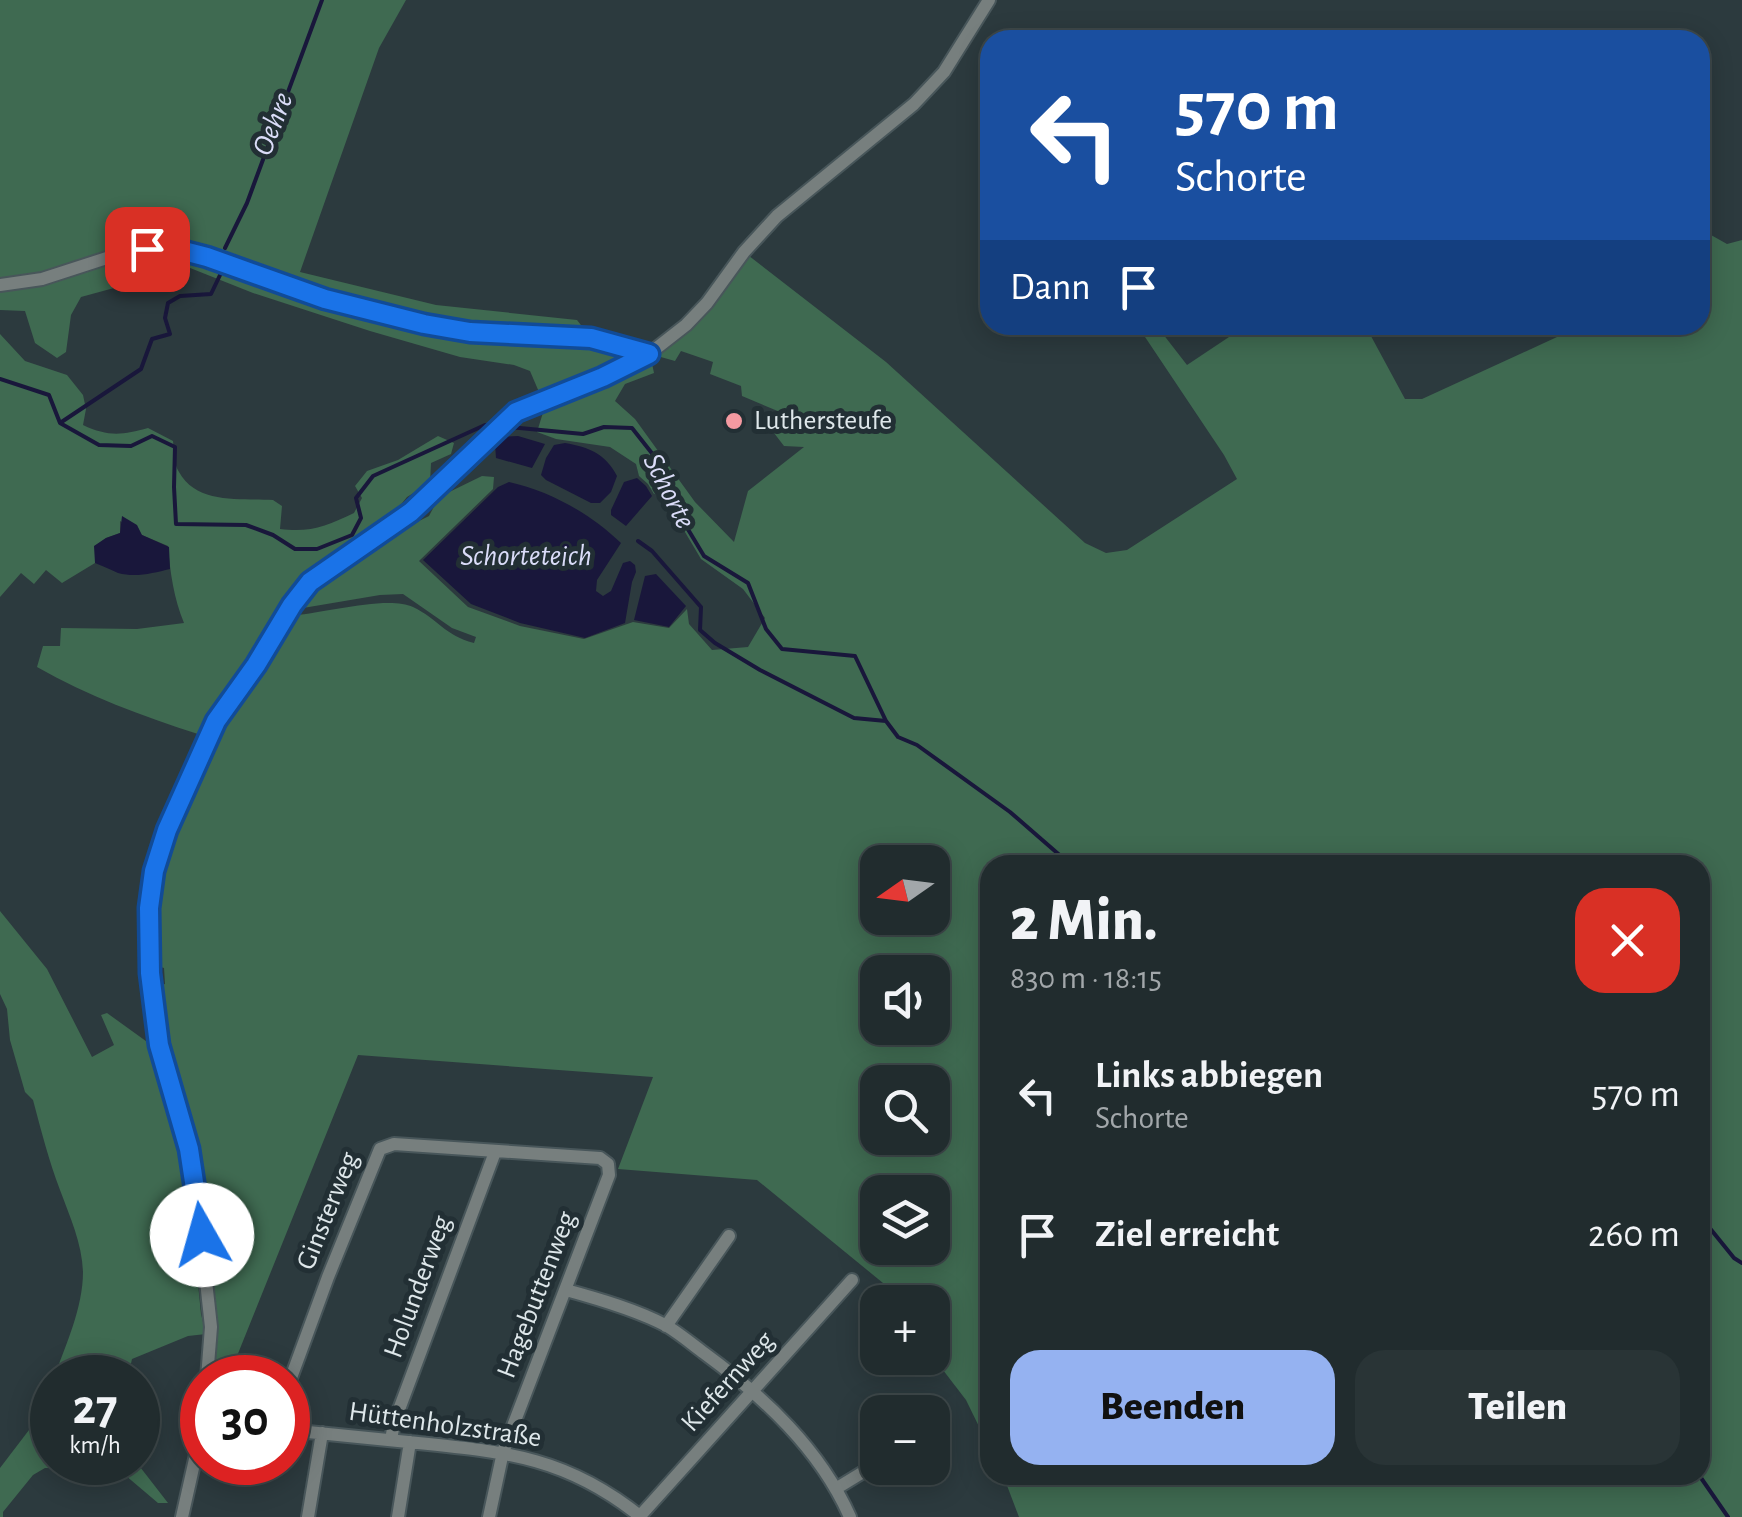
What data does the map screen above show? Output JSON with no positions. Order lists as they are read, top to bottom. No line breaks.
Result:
{"streets":{"street":["Ginsterweg","Holunderweg","Hagebuttenweg","Kiefernweg","Hüttenholzstraße"]},"crossings":[["Ginsterweg","Holunderweg"],["Ginsterweg","Hagebuttenweg"],["Holunderweg","Hüttenholzstraße"],["Hagebuttenweg","Hüttenholzstraße"],["Kiefernweg","Hüttenholzstraße"]],"water":["Oehre","Schorte","Schorteteich"],"places":["Luthersteufe"],"north":"left","page":{"turn":["570 m","Schorte"],"then":"Dann","map_buttons":["+","−"],"heading":["2 Min.","830 m · 18:15"],"list":[{"name":"Links abbiegen","note":"Schorte","value":"570 m"},{"name":"Ziel erreicht","value":"260 m"}],"buttons":["Beenden","Teilen"],"speed":"27 km/h","limit":"30"}}
